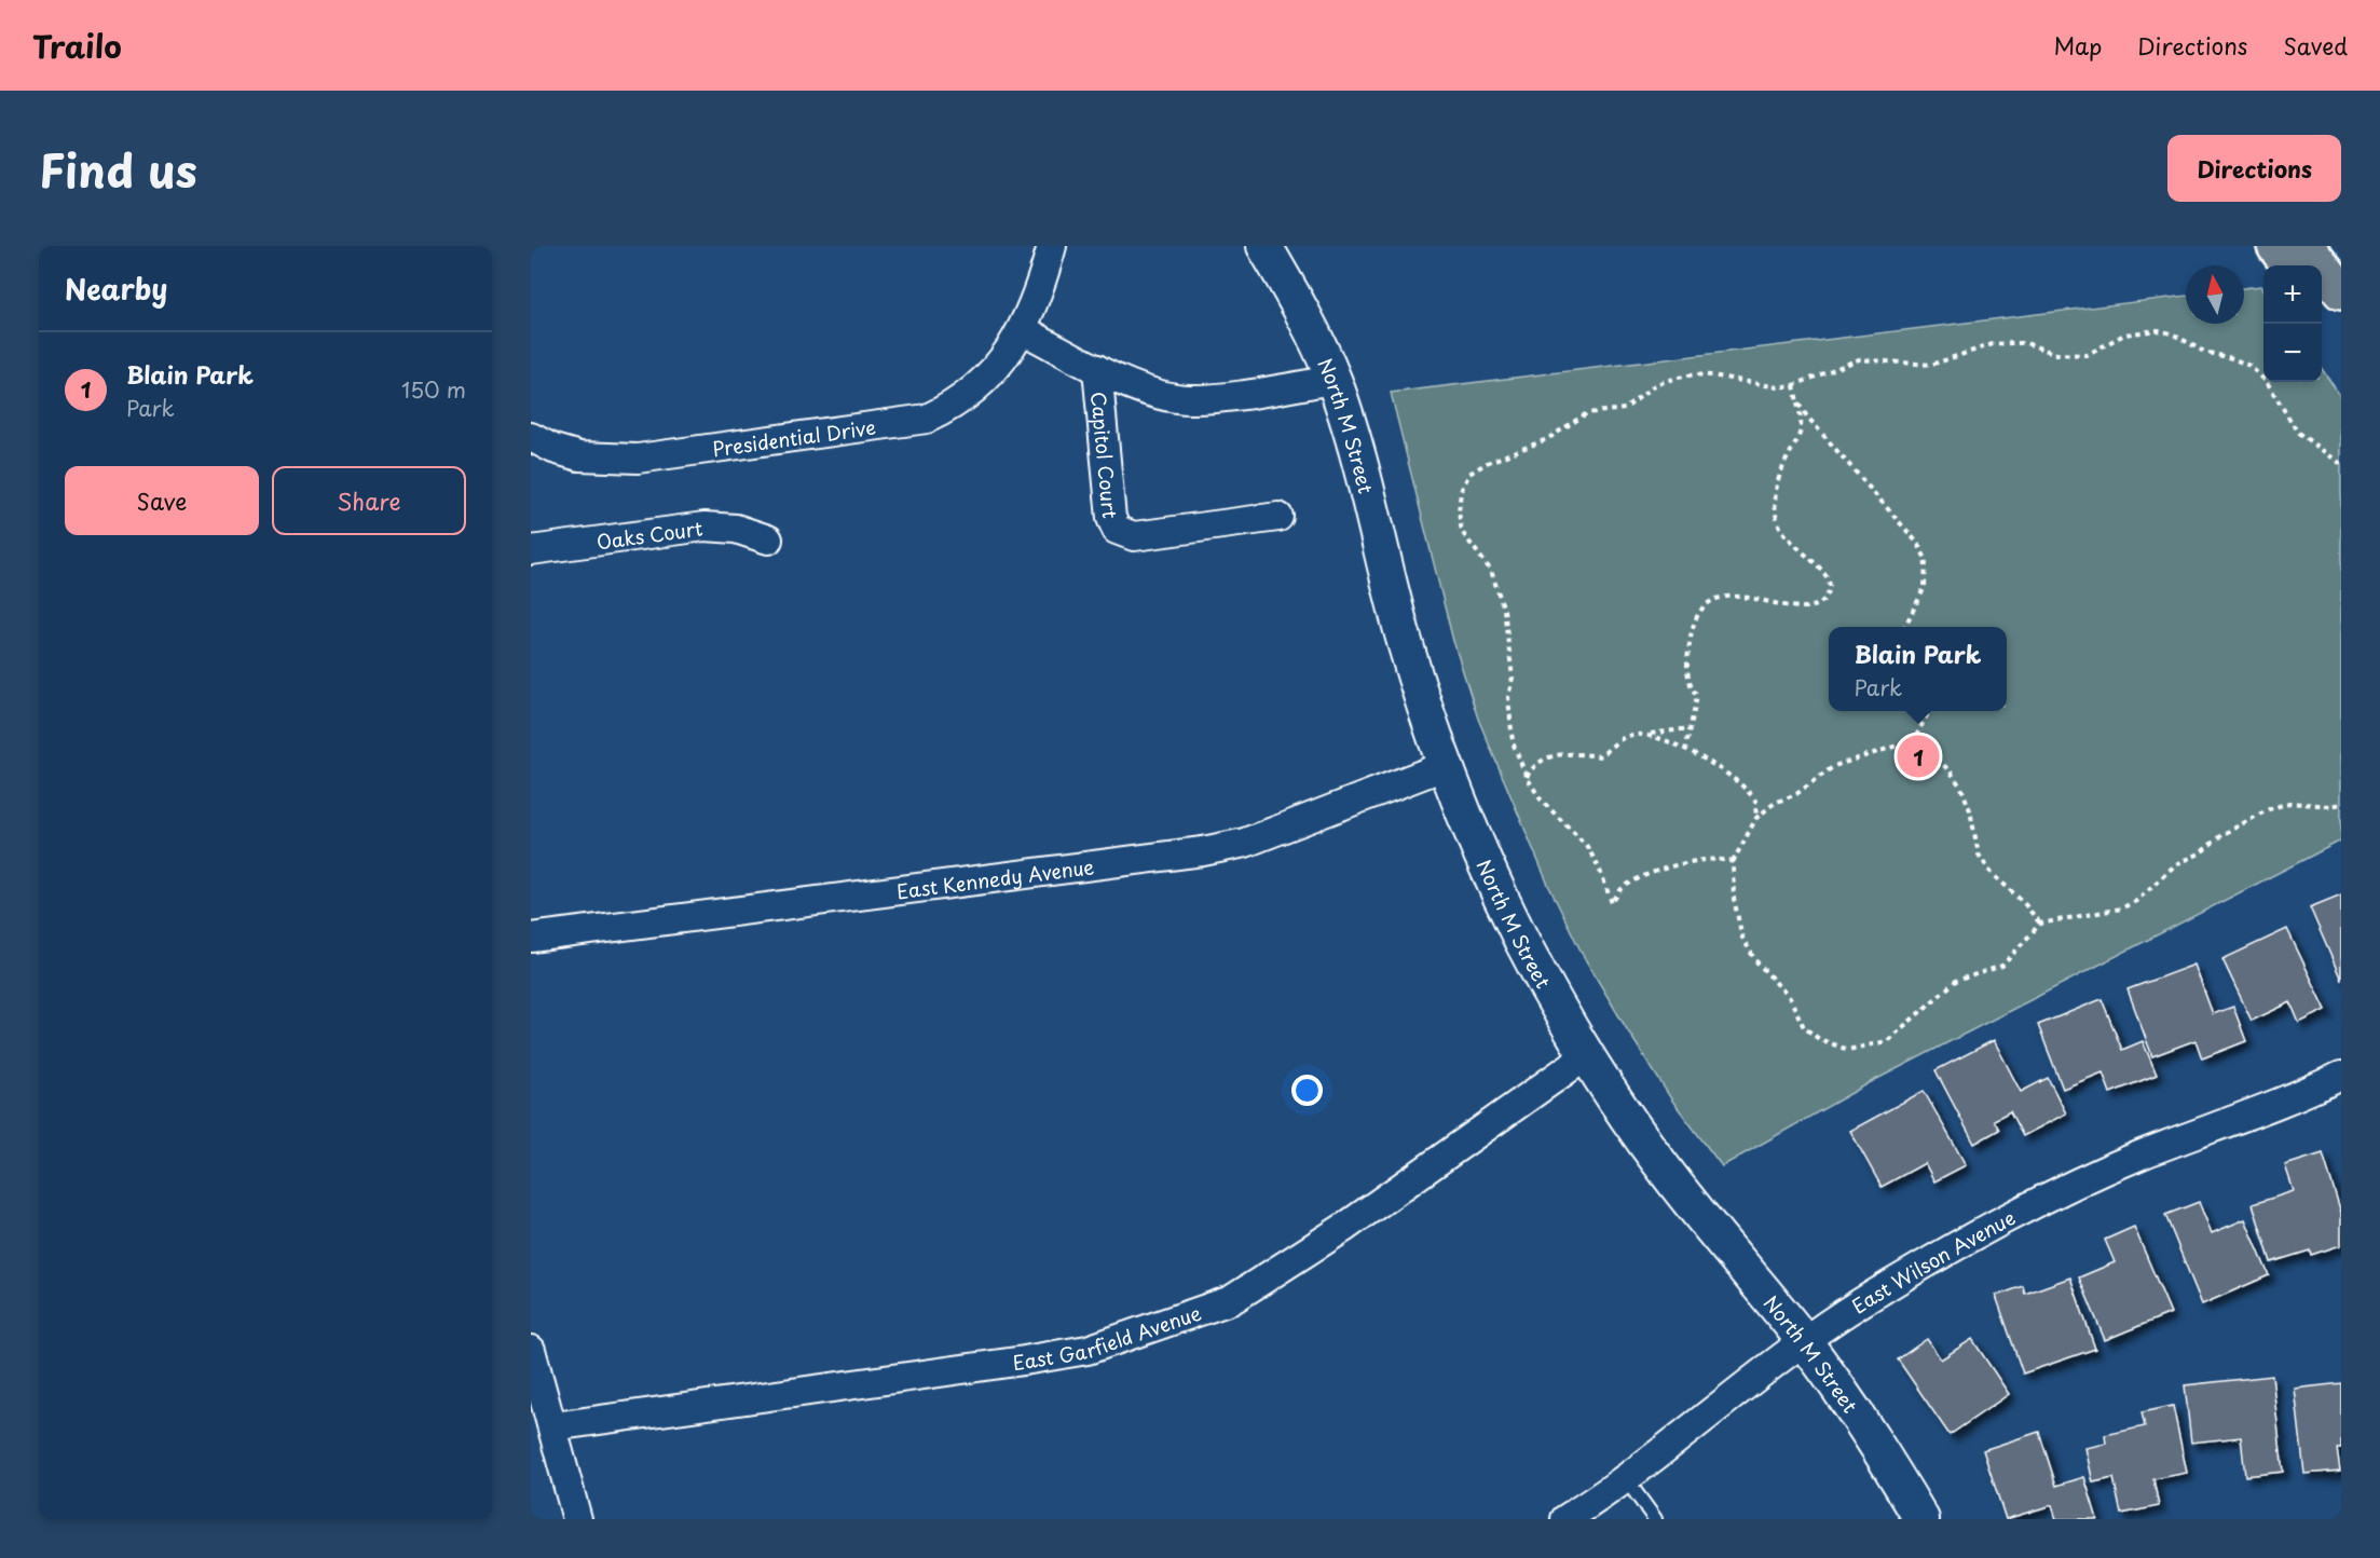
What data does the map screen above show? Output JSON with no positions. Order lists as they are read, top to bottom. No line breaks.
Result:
{"streets":{"street":["North M Street","Presidential Drive","Capitol Court","Oaks Court","East Kennedy Avenue","East Wilson Avenue","East Garfield Avenue"]},"crossings":[["North M Street","East Kennedy Avenue"],["North M Street","East Wilson Avenue"],["North M Street","East Garfield Avenue"]],"north":"top","page":{"header":"Trailo","nav":["Map","Directions","Saved"],"title":"Find us","buttons":["Directions",["Save","Share"]],"heading":"Nearby","map_buttons":["+","−"],"list":[{"mark":"1","name":"Blain Park","note":"Park","value":"150 m"}],"popup":["Blain Park","Park"],"pins":"1"}}
